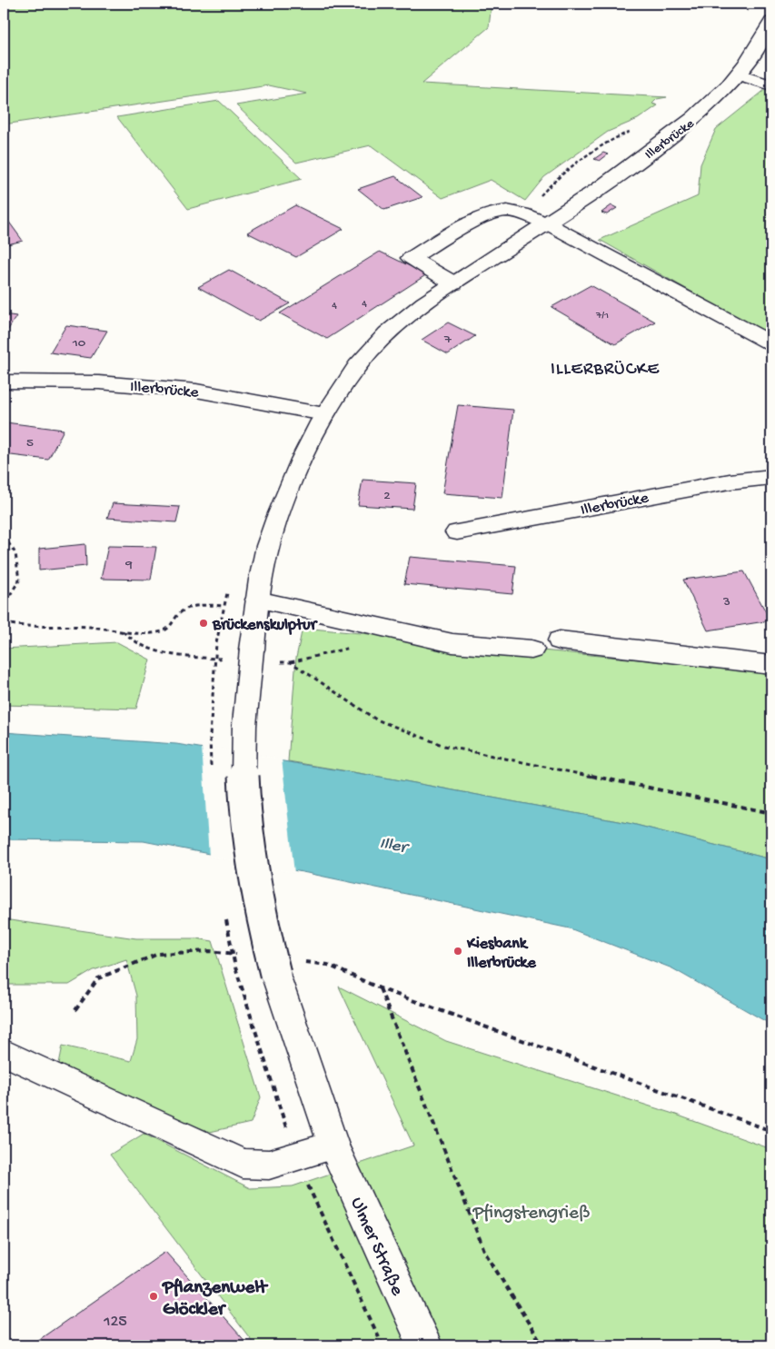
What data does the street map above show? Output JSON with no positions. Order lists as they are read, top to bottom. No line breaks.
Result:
{"streets":{"main road":["Illerbrücke","Ulmer Straße"]},"crossings":[["Illerbrücke","Ulmer Straße"]],"districts":["ILLERBRÜCKE"],"water":["Iller"],"parks":["Pfingstengrieß"],"places":["Brückenskulptur","Kiesbank Illerbrücke","Pflanzenwelt Glöckler"],"house_numbers":["4","4","7/1","7","10","5","2","9","3","125"]}
